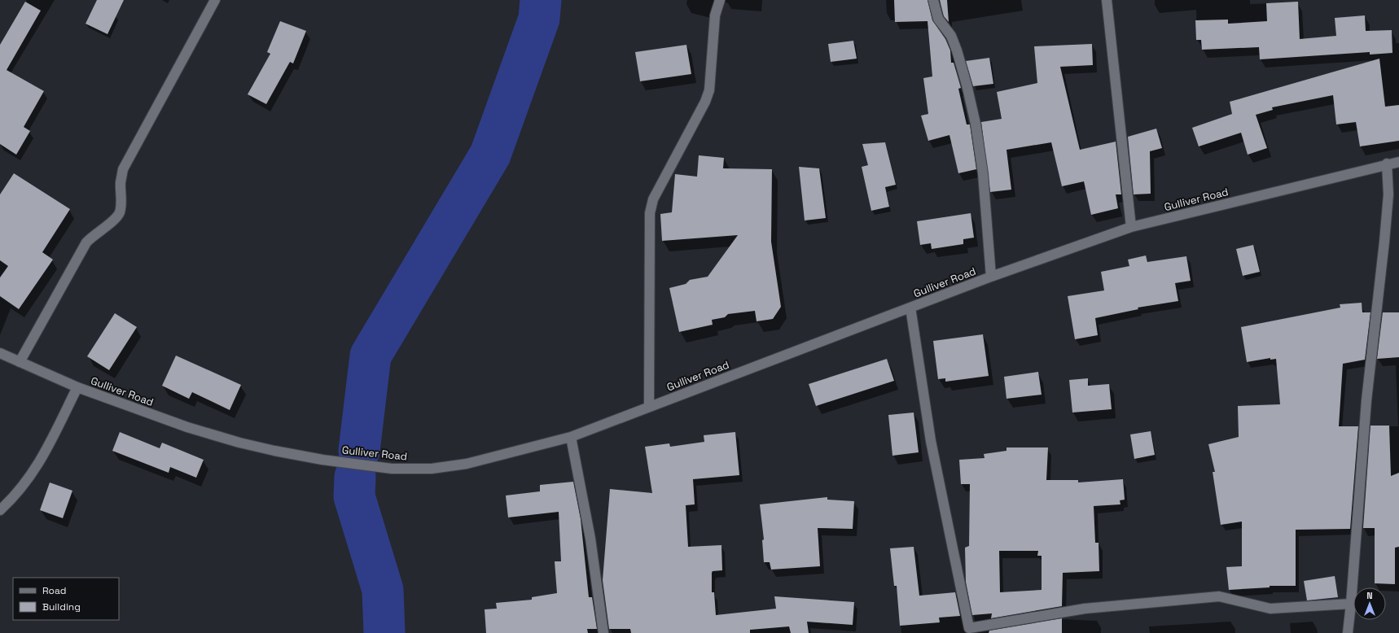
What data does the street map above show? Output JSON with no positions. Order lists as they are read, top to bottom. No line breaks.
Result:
{"streets":{"street":["Gulliver Road"]},"legend":["Road","Building"],"north":"top"}
